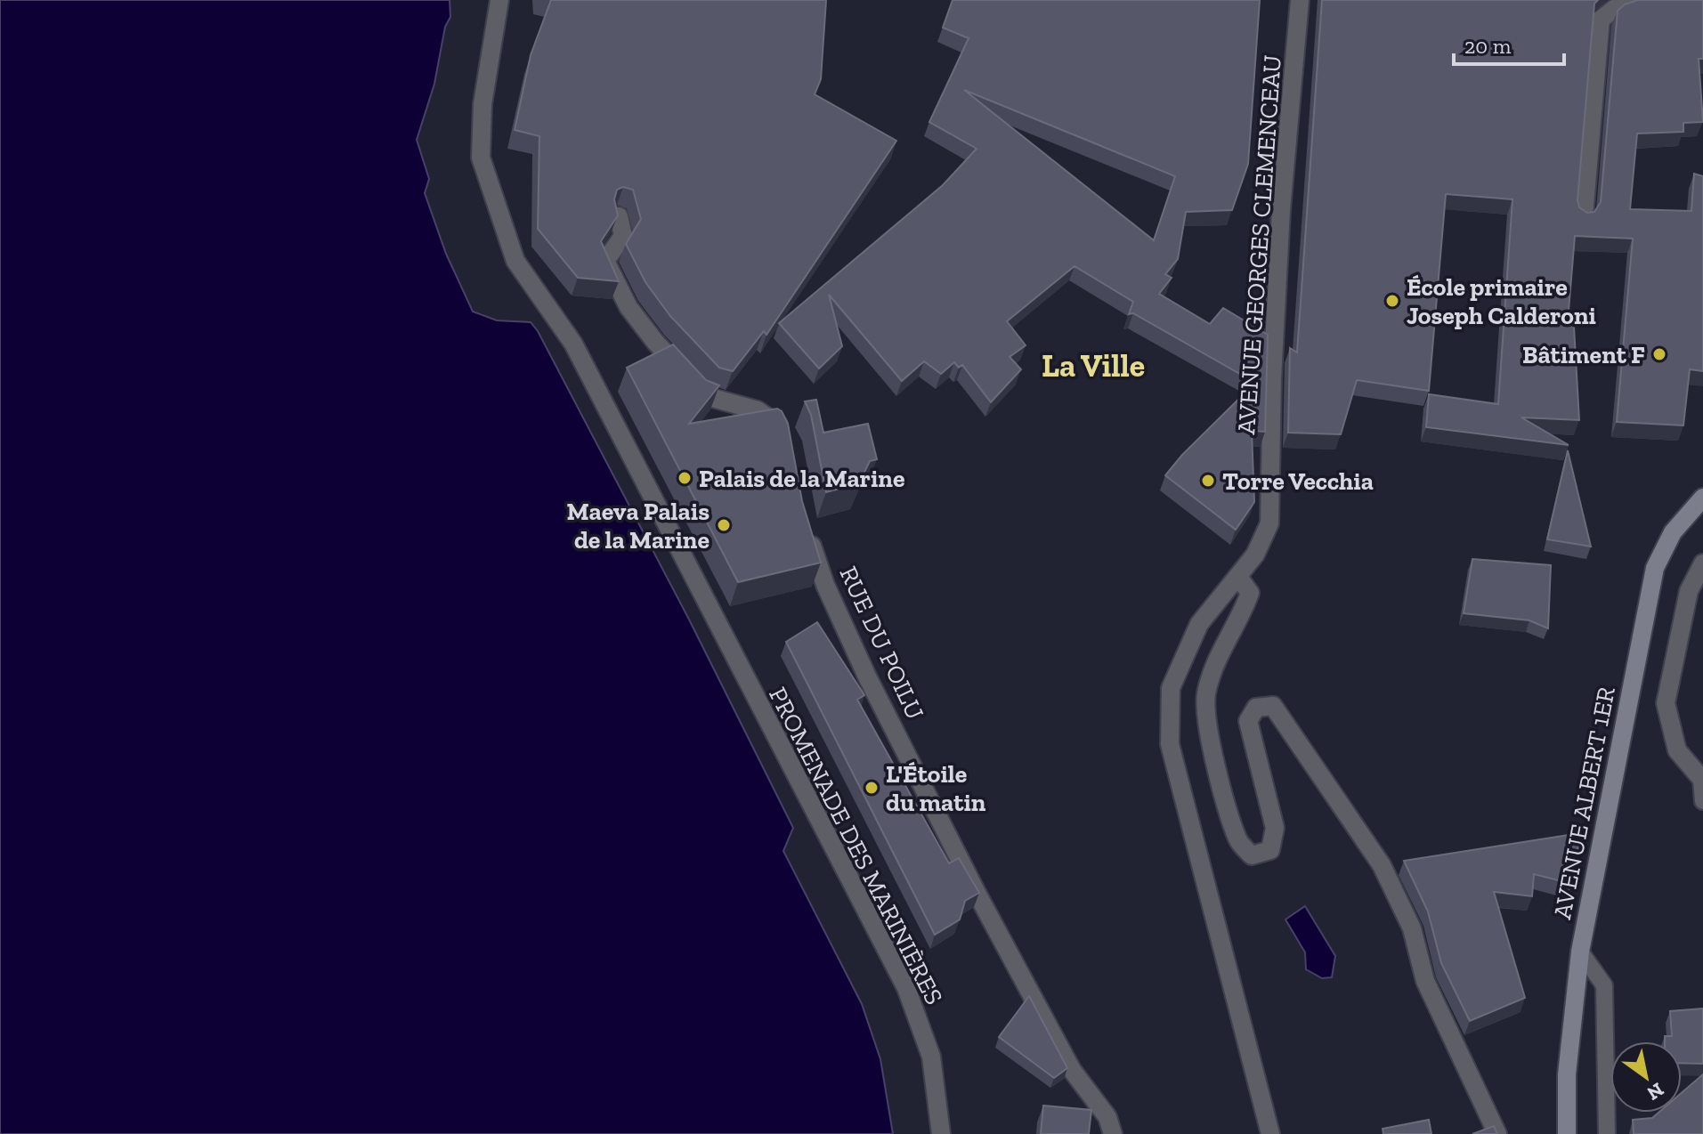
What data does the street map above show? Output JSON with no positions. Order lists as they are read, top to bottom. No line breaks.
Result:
{"streets":{"main road":["AVENUE ALBERT 1ER"],"street":["AVENUE GEORGES CLEMENCEAU","RUE DU POILU","PROMENADE DES MARINIÈRES"]},"districts":["La Ville"],"places":["École primaire Joseph Calderoni","Bâtiment F","Palais de la Marine","Torre Vecchia","Maeva Palais de la Marine","L'Étoile du matin"],"scale_bar":"20 m","north":"bottom right"}
